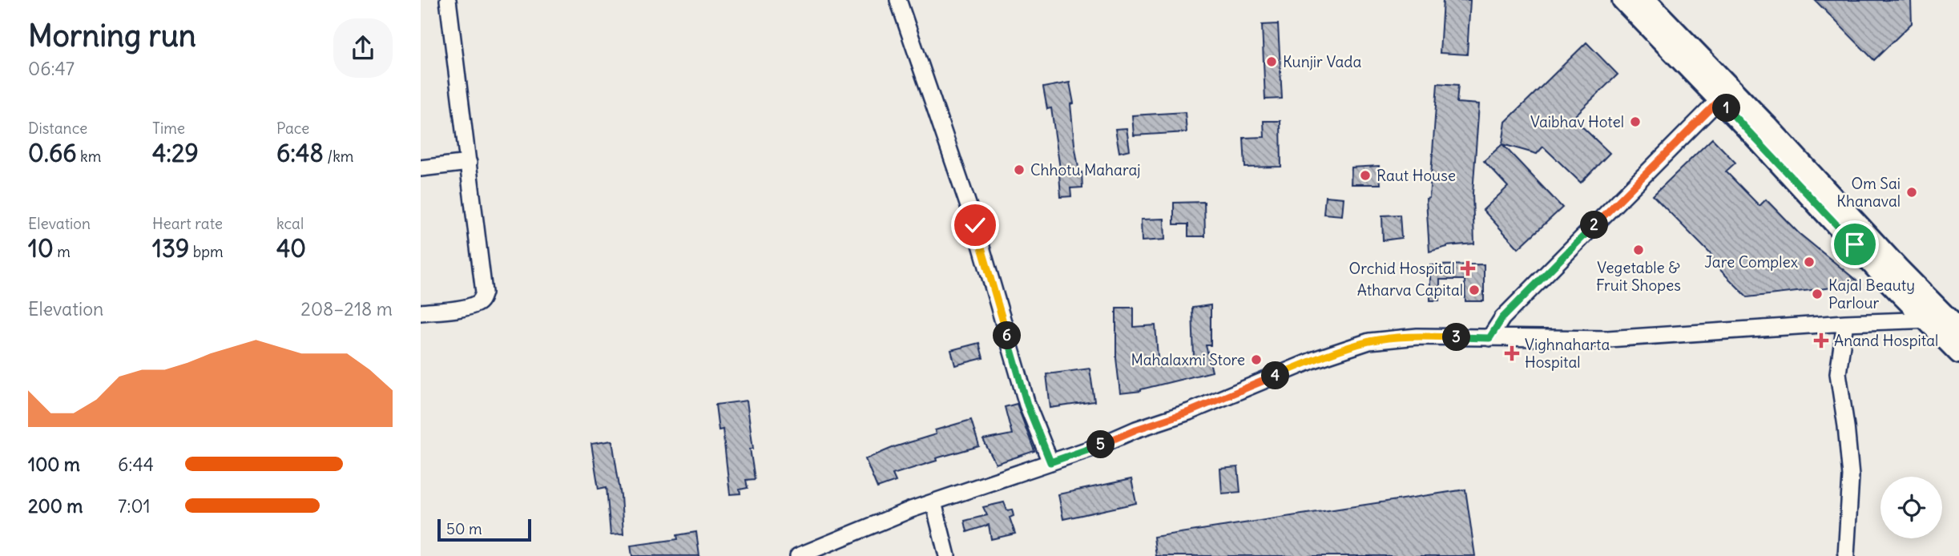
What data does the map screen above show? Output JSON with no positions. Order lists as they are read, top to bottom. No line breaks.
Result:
{"places":{"other":["Kunjir Vada","Vaibhav Hotel","Chhotu Maharaj","Raut House","Om Sai Khanaval","Vegetable & Fruit Shopes","Jare Complex","Atharva Capital","Kajal Beauty Parlour","Mahalaxmi Store"],"health":["Orchid Hospital","Anand Hospital","Vighnaharta Hospital"]},"scale_bar":"50 m","page":{"heading":["Morning run","06:47"],"pins":["1","2","6","3","4","5"],"stats":[["Distance","0.66 km"],["Time","4:29"],["Pace","6:48 /km"],["Elevation","10 m"],["Heart rate","139 bpm"],["kcal","40"]],"chart":["Elevation","208–218 m"],"list":[{"name":"100 m","note":"6:44"},{"name":"200 m","note":"7:01"}],"scale":"50 m"}}
